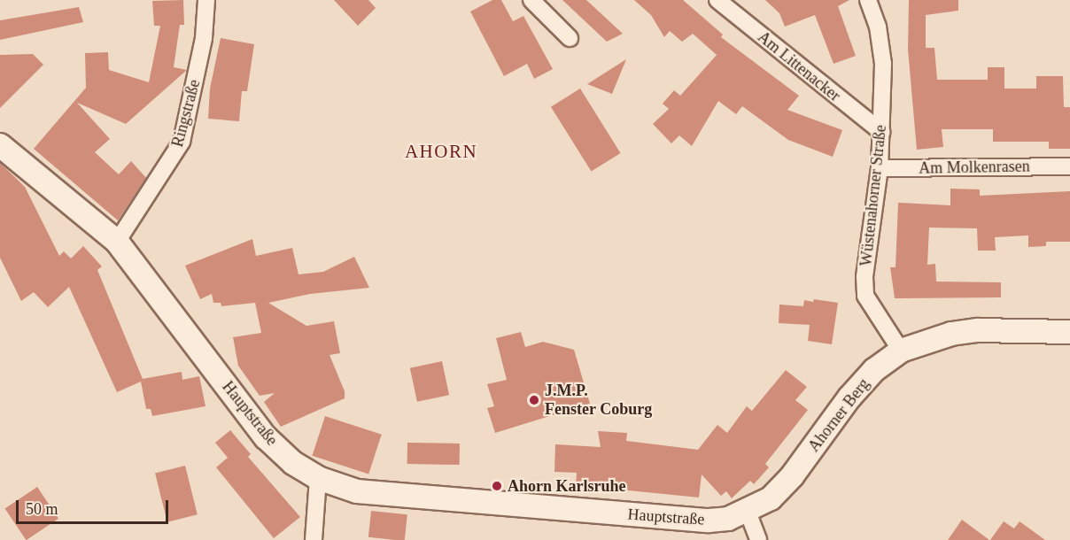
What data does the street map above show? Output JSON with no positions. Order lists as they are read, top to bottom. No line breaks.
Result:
{"streets":{"street":["Am Littenacker","Ringstraße","Am Molkenrasen","Wüstenahorner Straße","Hauptstraße","Ahorner Berg"]},"crossings":[["Am Littenacker","Wüstenahorner Straße"],["Ringstraße","Hauptstraße"],["Am Molkenrasen","Wüstenahorner Straße"],["Wüstenahorner Straße","Ahorner Berg"],["Hauptstraße","Ahorner Berg"]],"districts":["AHORN"],"places":["J.M.P. Fenster Coburg","Ahorn Karlsruhe"],"scale_bar":"50 m"}
